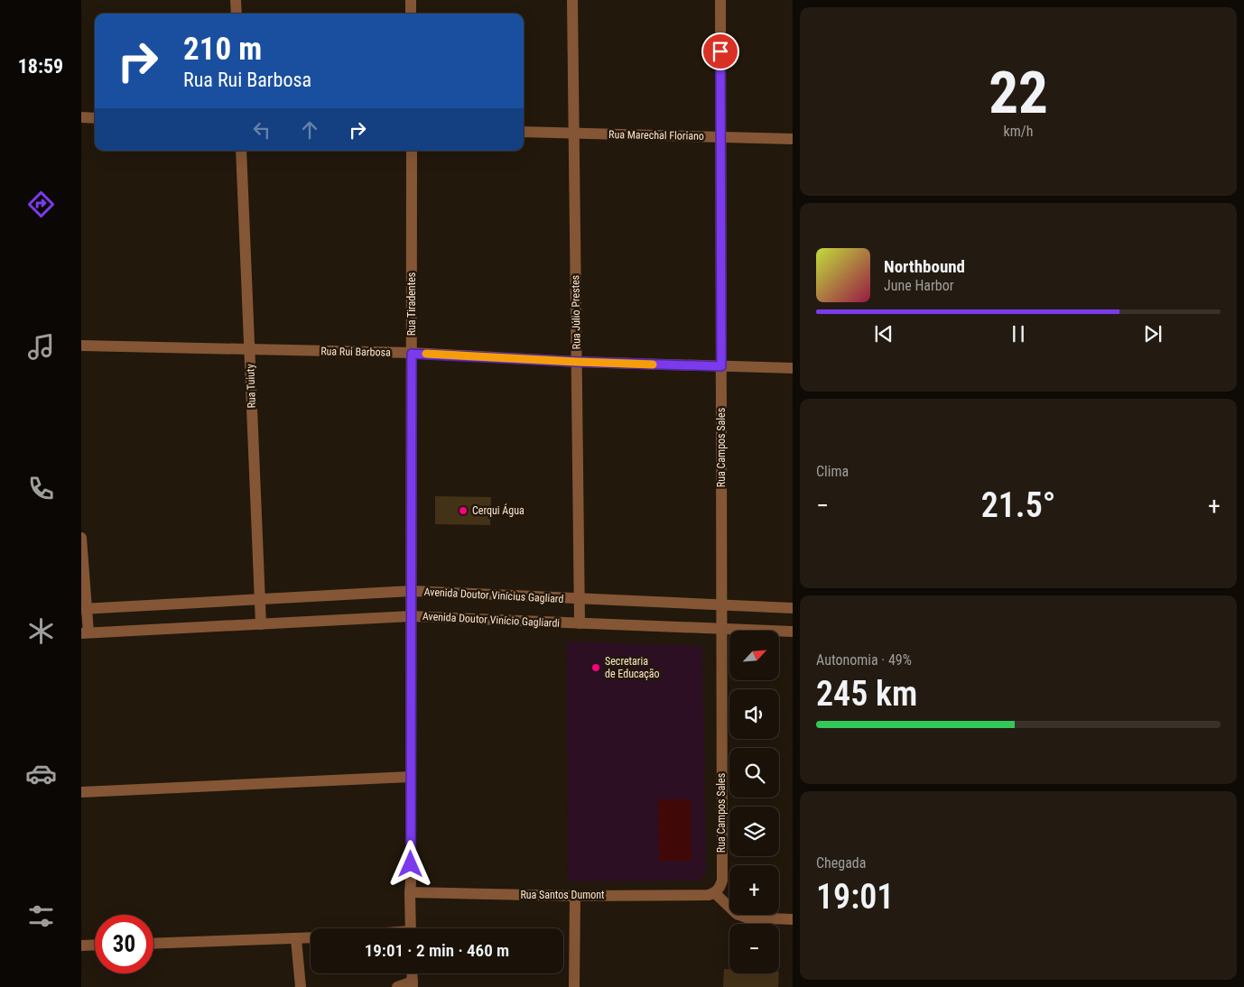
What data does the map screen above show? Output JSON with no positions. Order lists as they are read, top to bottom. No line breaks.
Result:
{"streets":{"street":["Rua Marechal Floriano","Rua Tiradentes","Rua Júlio Prestes","Rua Rui Barbosa","Rua Tuiuty","Rua Campos Sales","Avenida Doutor Vinícius Gagliard","Avenida Doutor Vinício Gagliardi","Rua Santos Dumont"]},"crossings":[["Rua Marechal Floriano","Rua Júlio Prestes"],["Rua Marechal Floriano","Rua Campos Sales"],["Rua Tiradentes","Rua Rui Barbosa"],["Rua Tiradentes","Avenida Doutor Vinícius Gagliard"],["Rua Tiradentes","Avenida Doutor Vinício Gagliardi"],["Rua Tiradentes","Rua Santos Dumont"],["Rua Júlio Prestes","Rua Rui Barbosa"],["Rua Júlio Prestes","Avenida Doutor Vinícius Gagliard"],["Rua Júlio Prestes","Avenida Doutor Vinício Gagliardi"],["Rua Rui Barbosa","Rua Tuiuty"],["Rua Rui Barbosa","Rua Campos Sales"],["Rua Tuiuty","Avenida Doutor Vinícius Gagliard"],["Rua Tuiuty","Avenida Doutor Vinício Gagliardi"],["Rua Campos Sales","Avenida Doutor Vinícius Gagliard"],["Rua Campos Sales","Avenida Doutor Vinício Gagliardi"],["Rua Campos Sales","Rua Santos Dumont"]],"places":["Cerqui Água","Secretaria de Educação"],"north":"top right","page":{"tabs":"18:59","tile":[["22","km/h"],"Clima",["Autonomia · 49%","245 km"],["Chegada","19:01"]],"turn":["210 m","Rua Rui Barbosa"],"song":["Northbound","June Harbor"],"heat":["−","21.5°","+"],"map_buttons":["+","−"],"limit":"30","trip":"19:01 · 2 min · 460 m"}}
